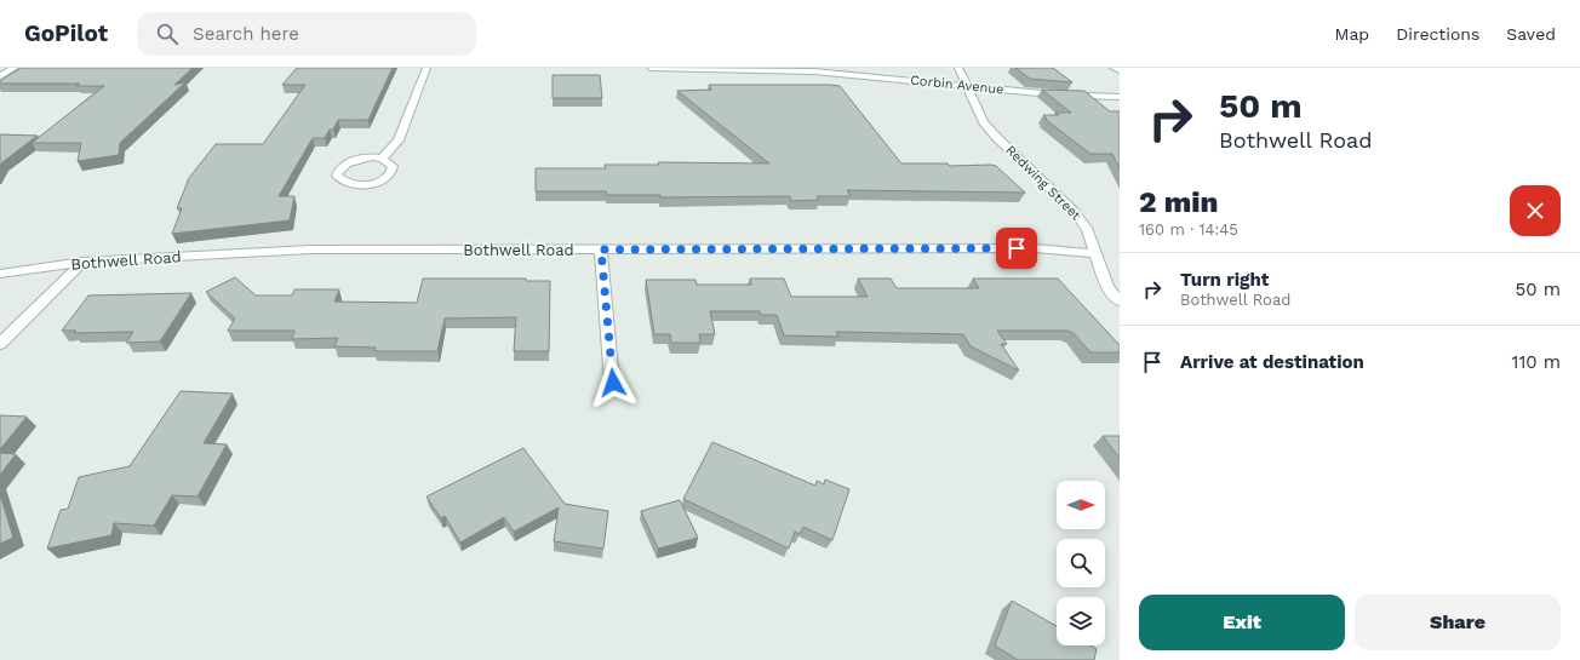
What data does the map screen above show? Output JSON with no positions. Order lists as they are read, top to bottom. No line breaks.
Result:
{"streets":{"street":["Corbin Avenue","Redwing Street","Bothwell Road"]},"crossings":[["Corbin Avenue","Redwing Street"],["Redwing Street","Bothwell Road"]],"north":"right","page":{"header":"GoPilot","search":"Search here","nav":["Map","Directions","Saved"],"turn":["50 m","Bothwell Road"],"heading":["2 min","160 m · 14:45"],"list":[{"name":"Turn right","note":"Bothwell Road","value":"50 m"},{"name":"Arrive at destination","value":"110 m"}],"buttons":["Exit","Share"]}}
